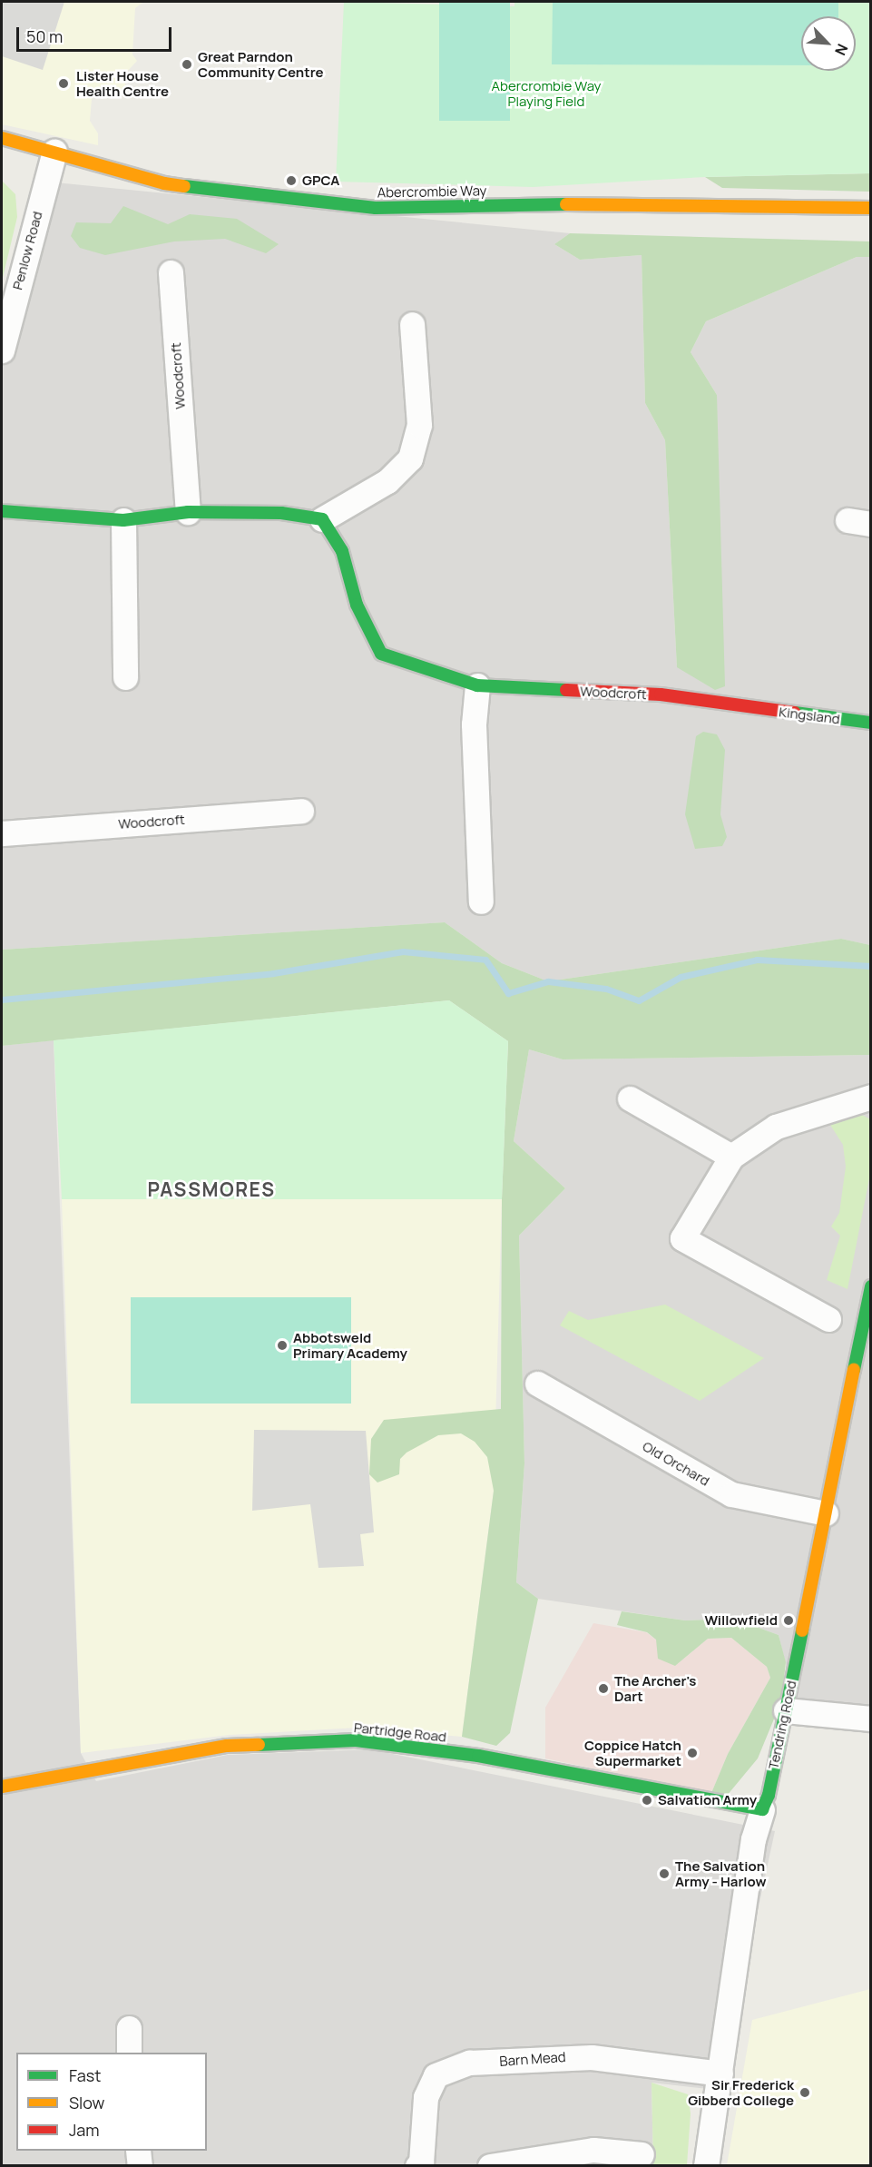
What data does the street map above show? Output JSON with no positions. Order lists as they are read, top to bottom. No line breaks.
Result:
{"streets":{"street":["Abercrombie Way","Penlow Road","Woodcroft","Kingsland","Old Orchard","Tendring Road","Partridge Road","Barn Mead"]},"crossings":[["Abercrombie Way","Penlow Road"],["Woodcroft","Kingsland"],["Old Orchard","Tendring Road"],["Tendring Road","Partridge Road"],["Tendring Road","Barn Mead"]],"districts":["PASSMORES"],"parks":["Abercrombie Way Playing Field"],"places":["Great Parndon Community Centre","Lister House Health Centre","GPCA","Abbotsweld Primary Academy","Willowfield","The Archer's Dart","Coppice Hatch Supermarket","Salvation Army","The Salvation Army - Harlow","Sir Frederick Gibberd College"],"legend":["Fast","Slow","Jam"],"scale_bar":"50 m","north":"bottom right"}
